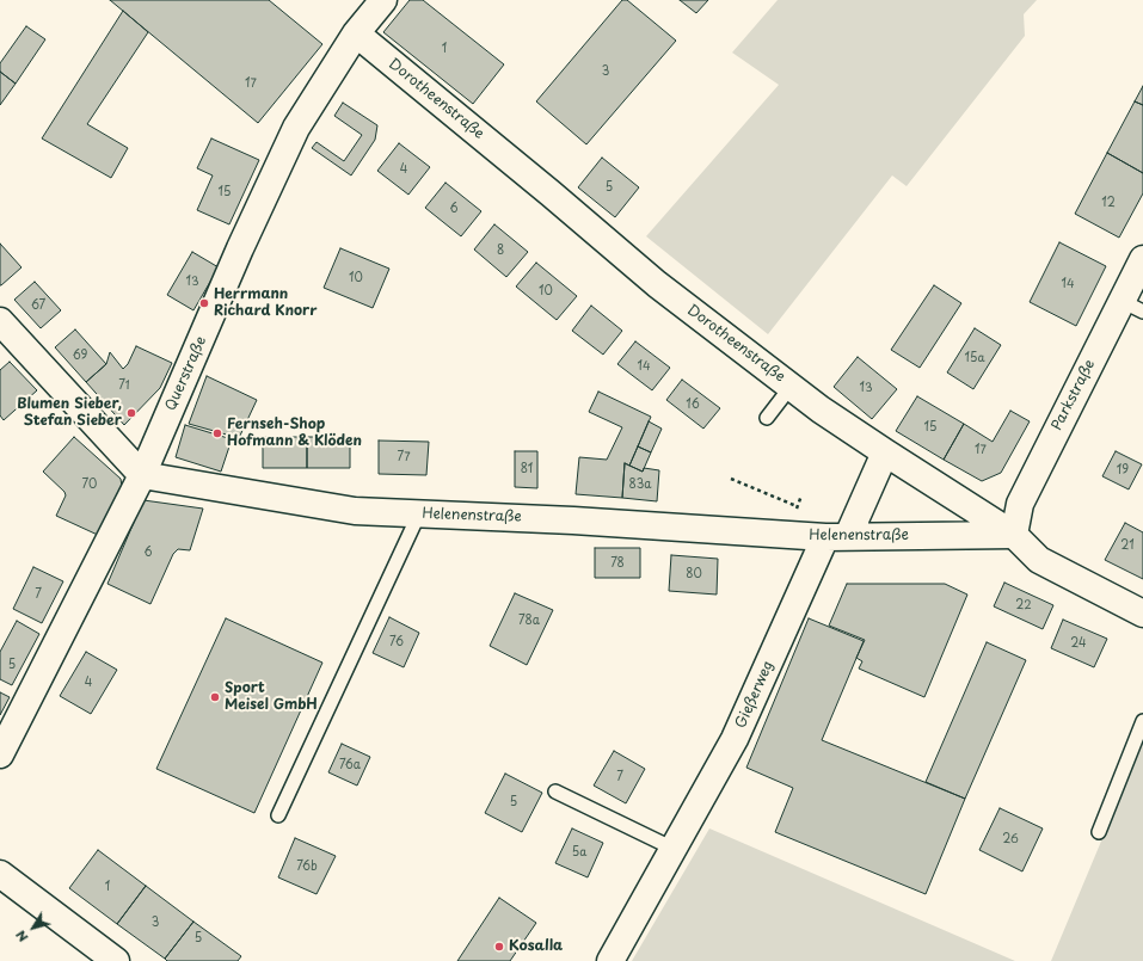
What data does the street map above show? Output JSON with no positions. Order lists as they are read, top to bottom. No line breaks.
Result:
{"streets":{"street":["Dorotheenstraße","Querstraße","Parkstraße","Helenenstraße","Gießerweg"]},"crossings":[["Dorotheenstraße","Querstraße"],["Dorotheenstraße","Parkstraße"],["Dorotheenstraße","Helenenstraße"],["Dorotheenstraße","Gießerweg"],["Querstraße","Helenenstraße"],["Parkstraße","Helenenstraße"],["Helenenstraße","Gießerweg"]],"places":["Herrmann Richard Knorr","Blumen Sieber, Stefan Sieber","Fernseh-Shop Hofmann & Klöden","Sport Meisel GmbH","Kosalla"],"house_numbers":["1","3","17","4","5","15","12","6","8","10","13","14","10","67","69","15a","14","71","13","16","15","17","77","81","19","70","83a","21","6","78","80","7","22","78a","76","24","5","4","76a","7","5","26","5a","76b","1","3","5"],"north":"bottom left"}
